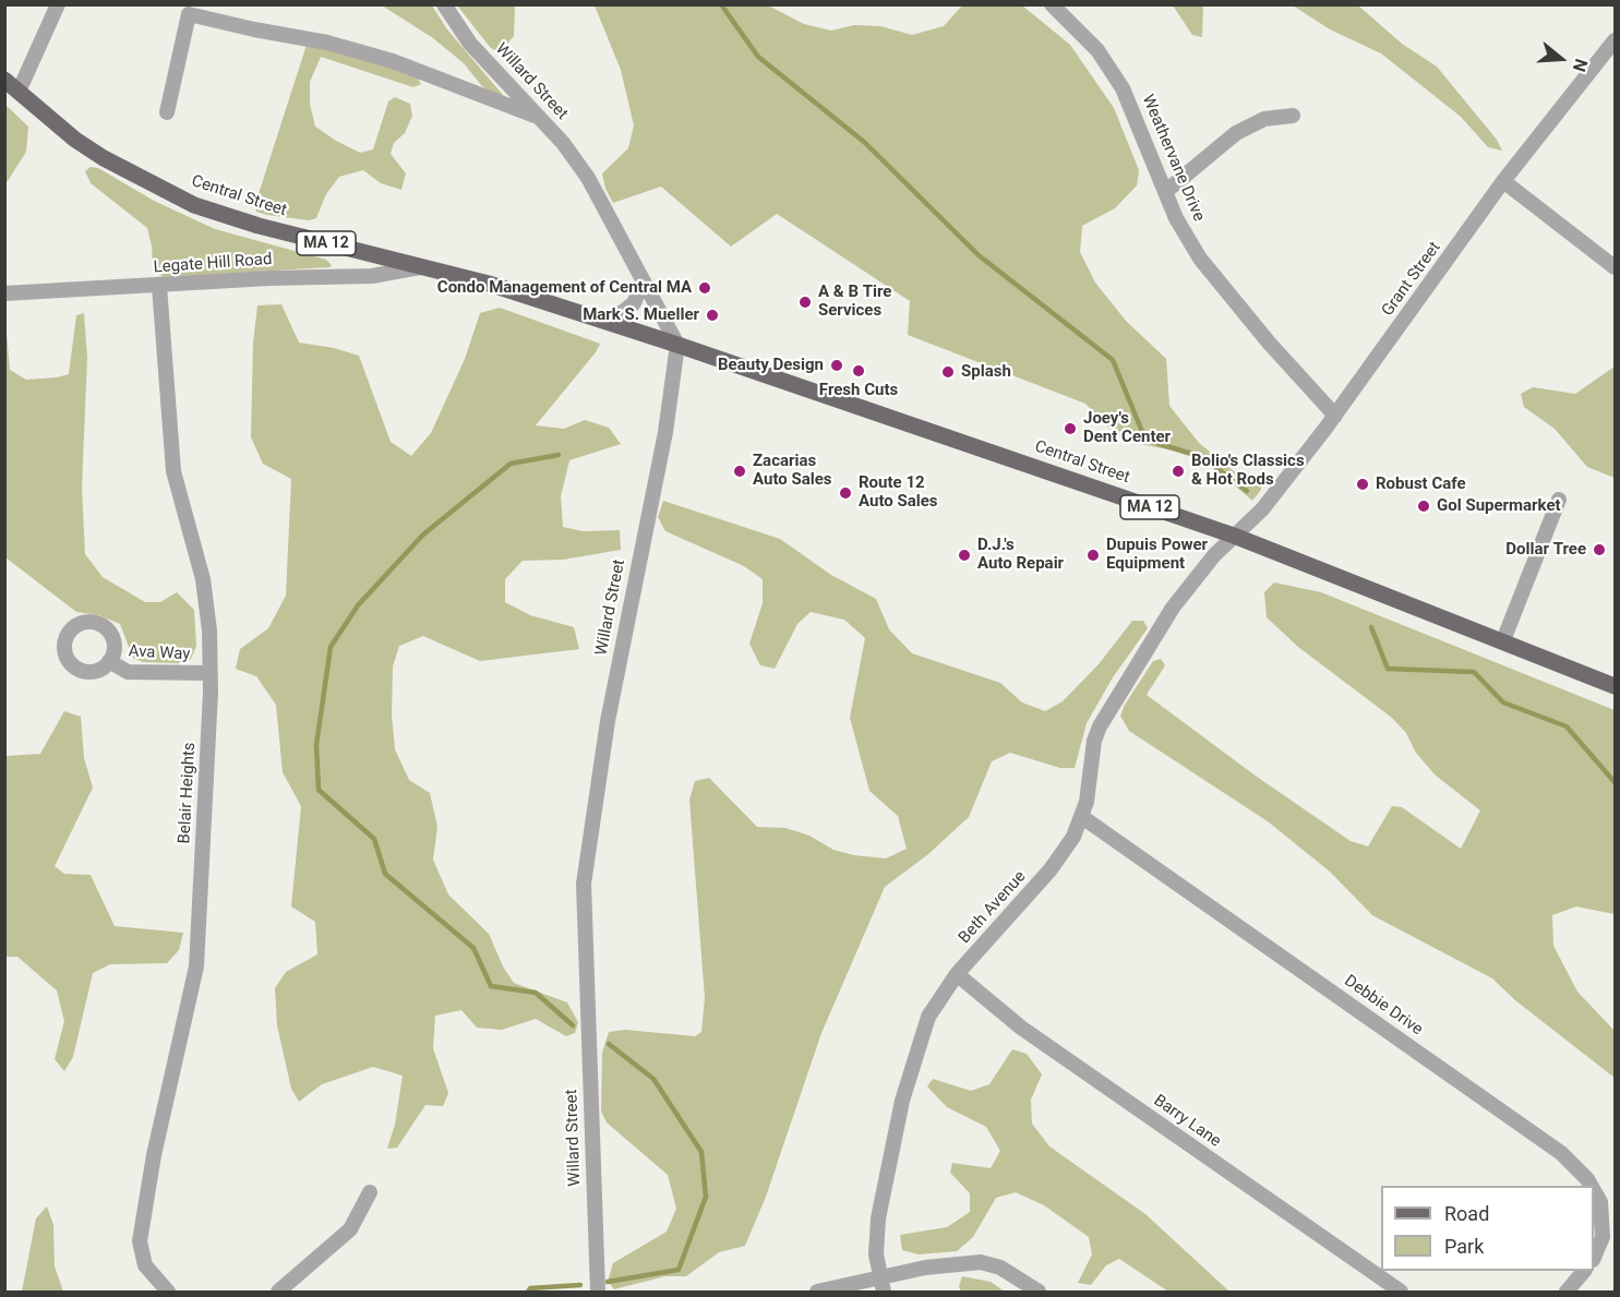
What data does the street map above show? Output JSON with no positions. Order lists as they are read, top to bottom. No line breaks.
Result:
{"streets":{"main road":["Central Street","MA 12"],"street":["Willard Street","Weathervane Drive","Legate Hill Road","Grant Street","Ava Way","Belair Heights","Beth Avenue","Debbie Drive","Barry Lane"]},"crossings":[["Willard Street","Central Street"],["Weathervane Drive","Grant Street"],["Central Street","Legate Hill Road"],["Central Street","Grant Street"],["Central Street","Beth Avenue"],["Legate Hill Road","Belair Heights"],["Grant Street","Beth Avenue"],["Ava Way","Belair Heights"],["Beth Avenue","Debbie Drive"],["Beth Avenue","Barry Lane"]],"places":["Condo Management of Central MA","A & B Tire Services","Mark S. Mueller","Beauty Design","Fresh Cuts","Splash","Joey's Dent Center","Zacarias Auto Sales","Bolio's Classics & Hot Rods","Robust Cafe","Route 12 Auto Sales","Gol Supermarket","Dollar Tree","D.J.'s Auto Repair","Dupuis Power Equipment"],"legend":["Road","Park"],"north":"right"}
